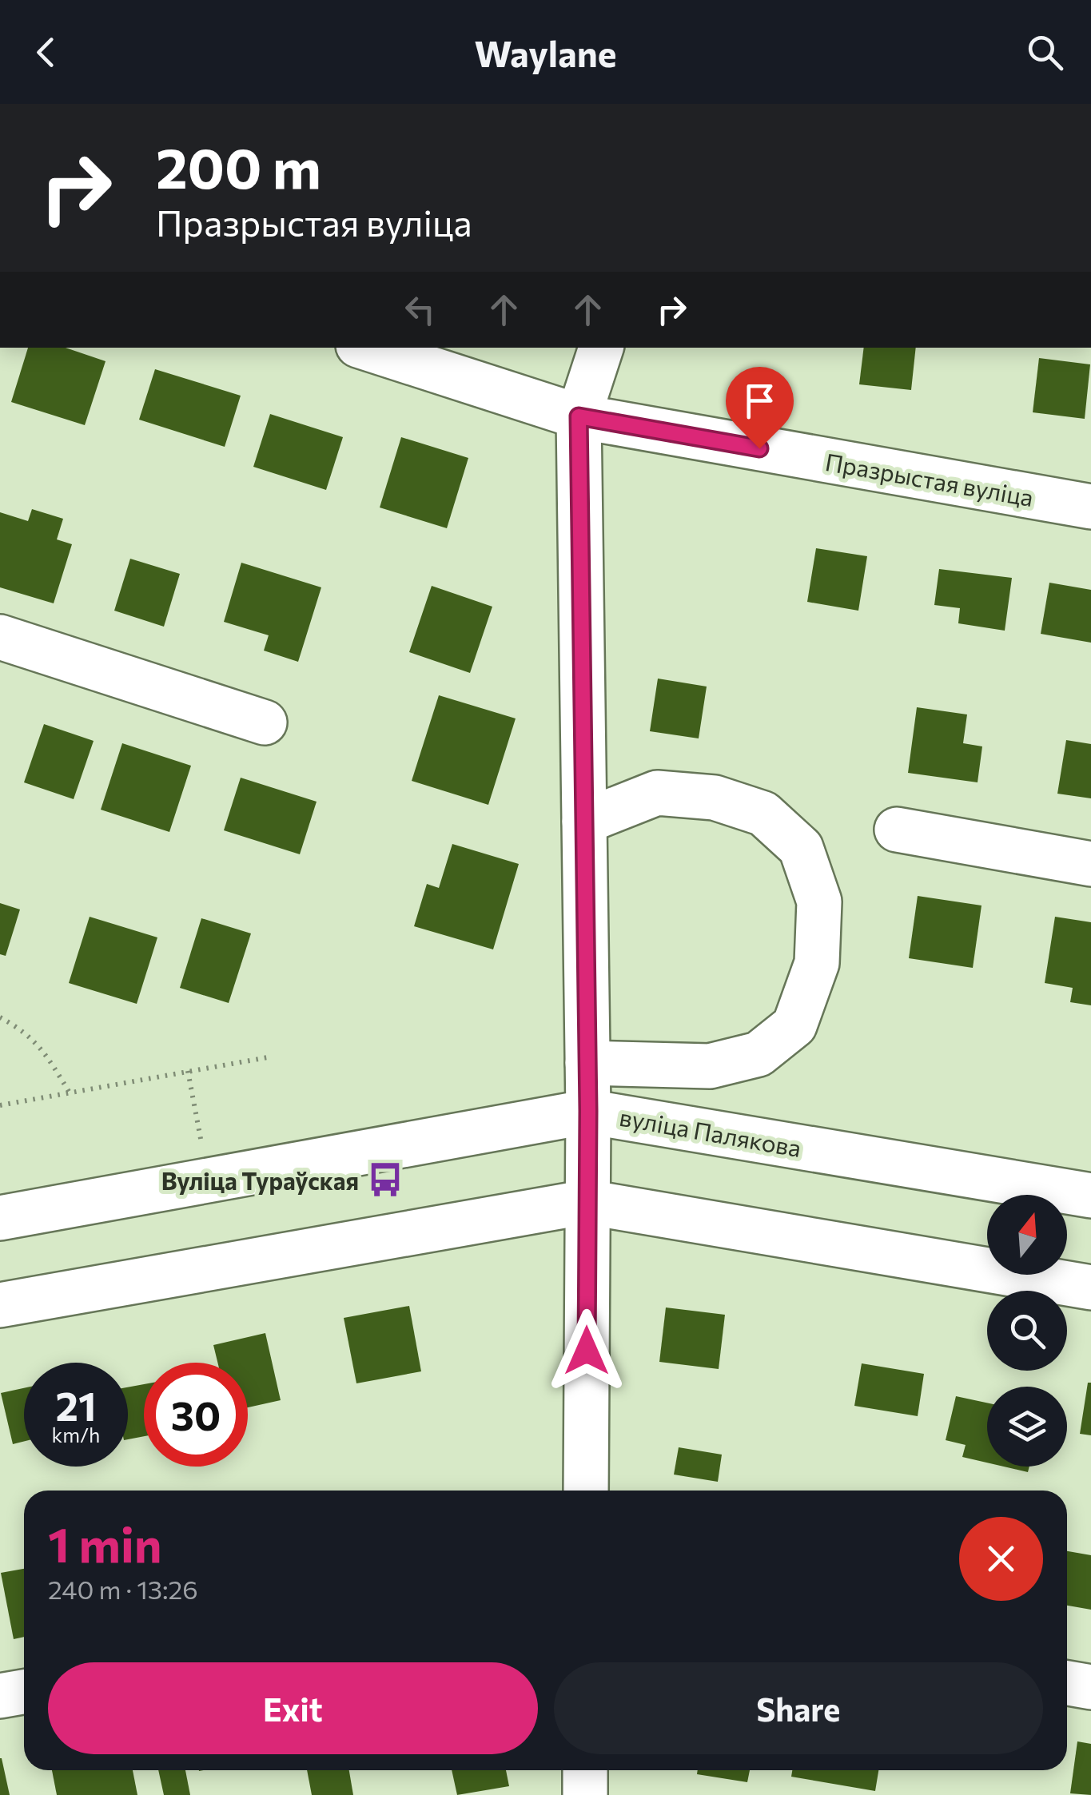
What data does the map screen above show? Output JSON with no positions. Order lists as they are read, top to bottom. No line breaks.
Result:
{"streets":{"street":["Празрыстая вуліца","вуліца Палякова"]},"places":{"bus stop":["Вуліца Тураўская"]},"north":"top","page":{"header":"Waylane","turn":["200 m","Празрыстая вуліца"],"speed":"21 km/h","limit":"30","heading":["1 min","240 m · 13:26"],"buttons":["Exit","Share"]}}
